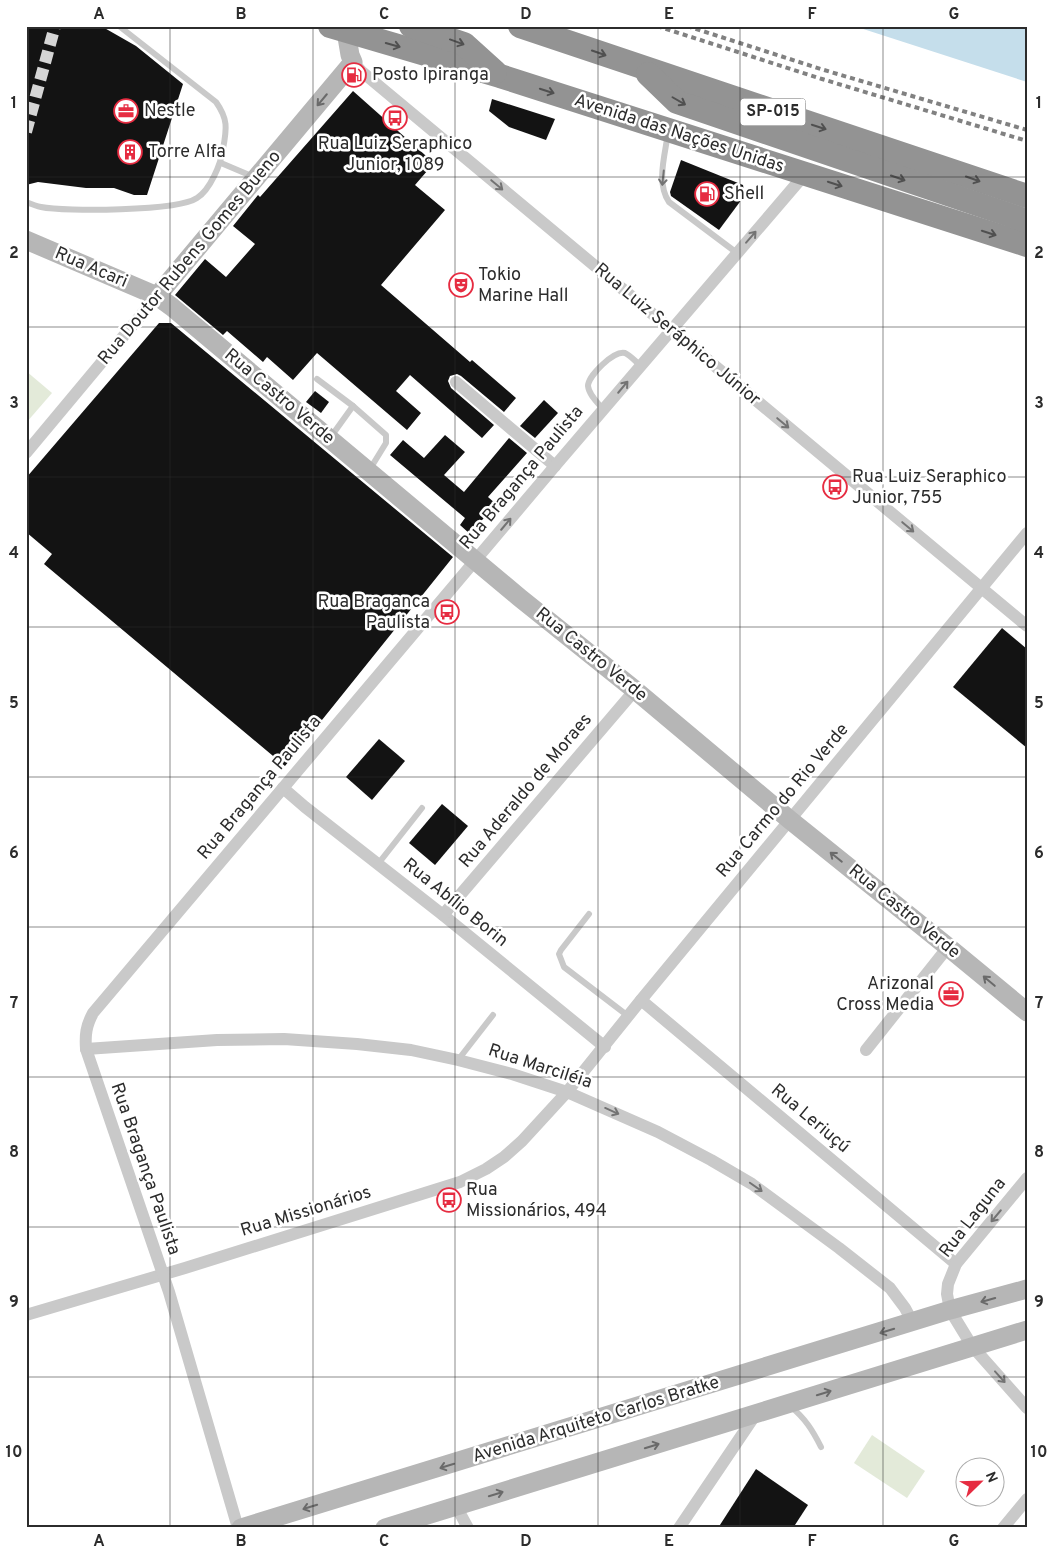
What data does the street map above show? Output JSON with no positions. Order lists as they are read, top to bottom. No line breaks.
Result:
{"streets":{"highway":["SP-015","Avenida das Nações Unidas"],"street":["Rua Doutor Rubens Gomes Bueno","Rua Acari","Rua Luiz Seráphico Júnior","Rua Castro Verde","Rua Bragança Paulista","Rua Aderaldo de Moraes","Rua Carmo do Rio Verde","Rua Abílio Borin","Rua Marciléia","Rua Leriuçú","Rua Missionários","Rua Laguna","Avenida Arquiteto Carlos Bratke"]},"crossings":[["Avenida das Nações Unidas","Rua Luiz Seráphico Júnior"],["Avenida das Nações Unidas","Rua Bragança Paulista"],["Rua Doutor Rubens Gomes Bueno","Rua Acari"],["Rua Doutor Rubens Gomes Bueno","Rua Luiz Seráphico Júnior"],["Rua Doutor Rubens Gomes Bueno","Rua Castro Verde"],["Rua Acari","Rua Castro Verde"],["Rua Luiz Seráphico Júnior","Rua Bragança Paulista"],["Rua Luiz Seráphico Júnior","Rua Carmo do Rio Verde"],["Rua Castro Verde","Rua Bragança Paulista"],["Rua Castro Verde","Rua Aderaldo de Moraes"],["Rua Castro Verde","Rua Carmo do Rio Verde"],["Rua Bragança Paulista","Rua Abílio Borin"],["Rua Bragança Paulista","Rua Marciléia"],["Rua Bragança Paulista","Rua Missionários"],["Rua Bragança Paulista","Avenida Arquiteto Carlos Bratke"],["Rua Aderaldo de Moraes","Rua Abílio Borin"],["Rua Carmo do Rio Verde","Rua Abílio Borin"],["Rua Carmo do Rio Verde","Rua Marciléia"],["Rua Carmo do Rio Verde","Rua Leriuçú"],["Rua Carmo do Rio Verde","Rua Missionários"],["Rua Marciléia","Rua Missionários"],["Rua Marciléia","Avenida Arquiteto Carlos Bratke"],["Rua Leriuçú","Rua Laguna"],["Rua Laguna","Avenida Arquiteto Carlos Bratke"]],"one_way":["Rua Luiz Seráphico Júnior","Rua Marciléia","Rua Laguna"],"places":{"fuel station":["Posto Ipiranga","Shell"],"office":["Nestle","Arizonal Cross Media"],"bus stop":["Rua Luiz Seraphico Junior, 1089","Rua Luiz Seraphico Junior, 755","Rua Braganca Paulista","Rua Missionários, 494"],"building":["Torre Alfa"],"theatre":["Tokio Marine Hall"]},"north":"top right","grid":{"columns":["A","B","C","D","E","F","G"],"rows":["1","2","3","4","5","6","7","8","9","10"]}}
